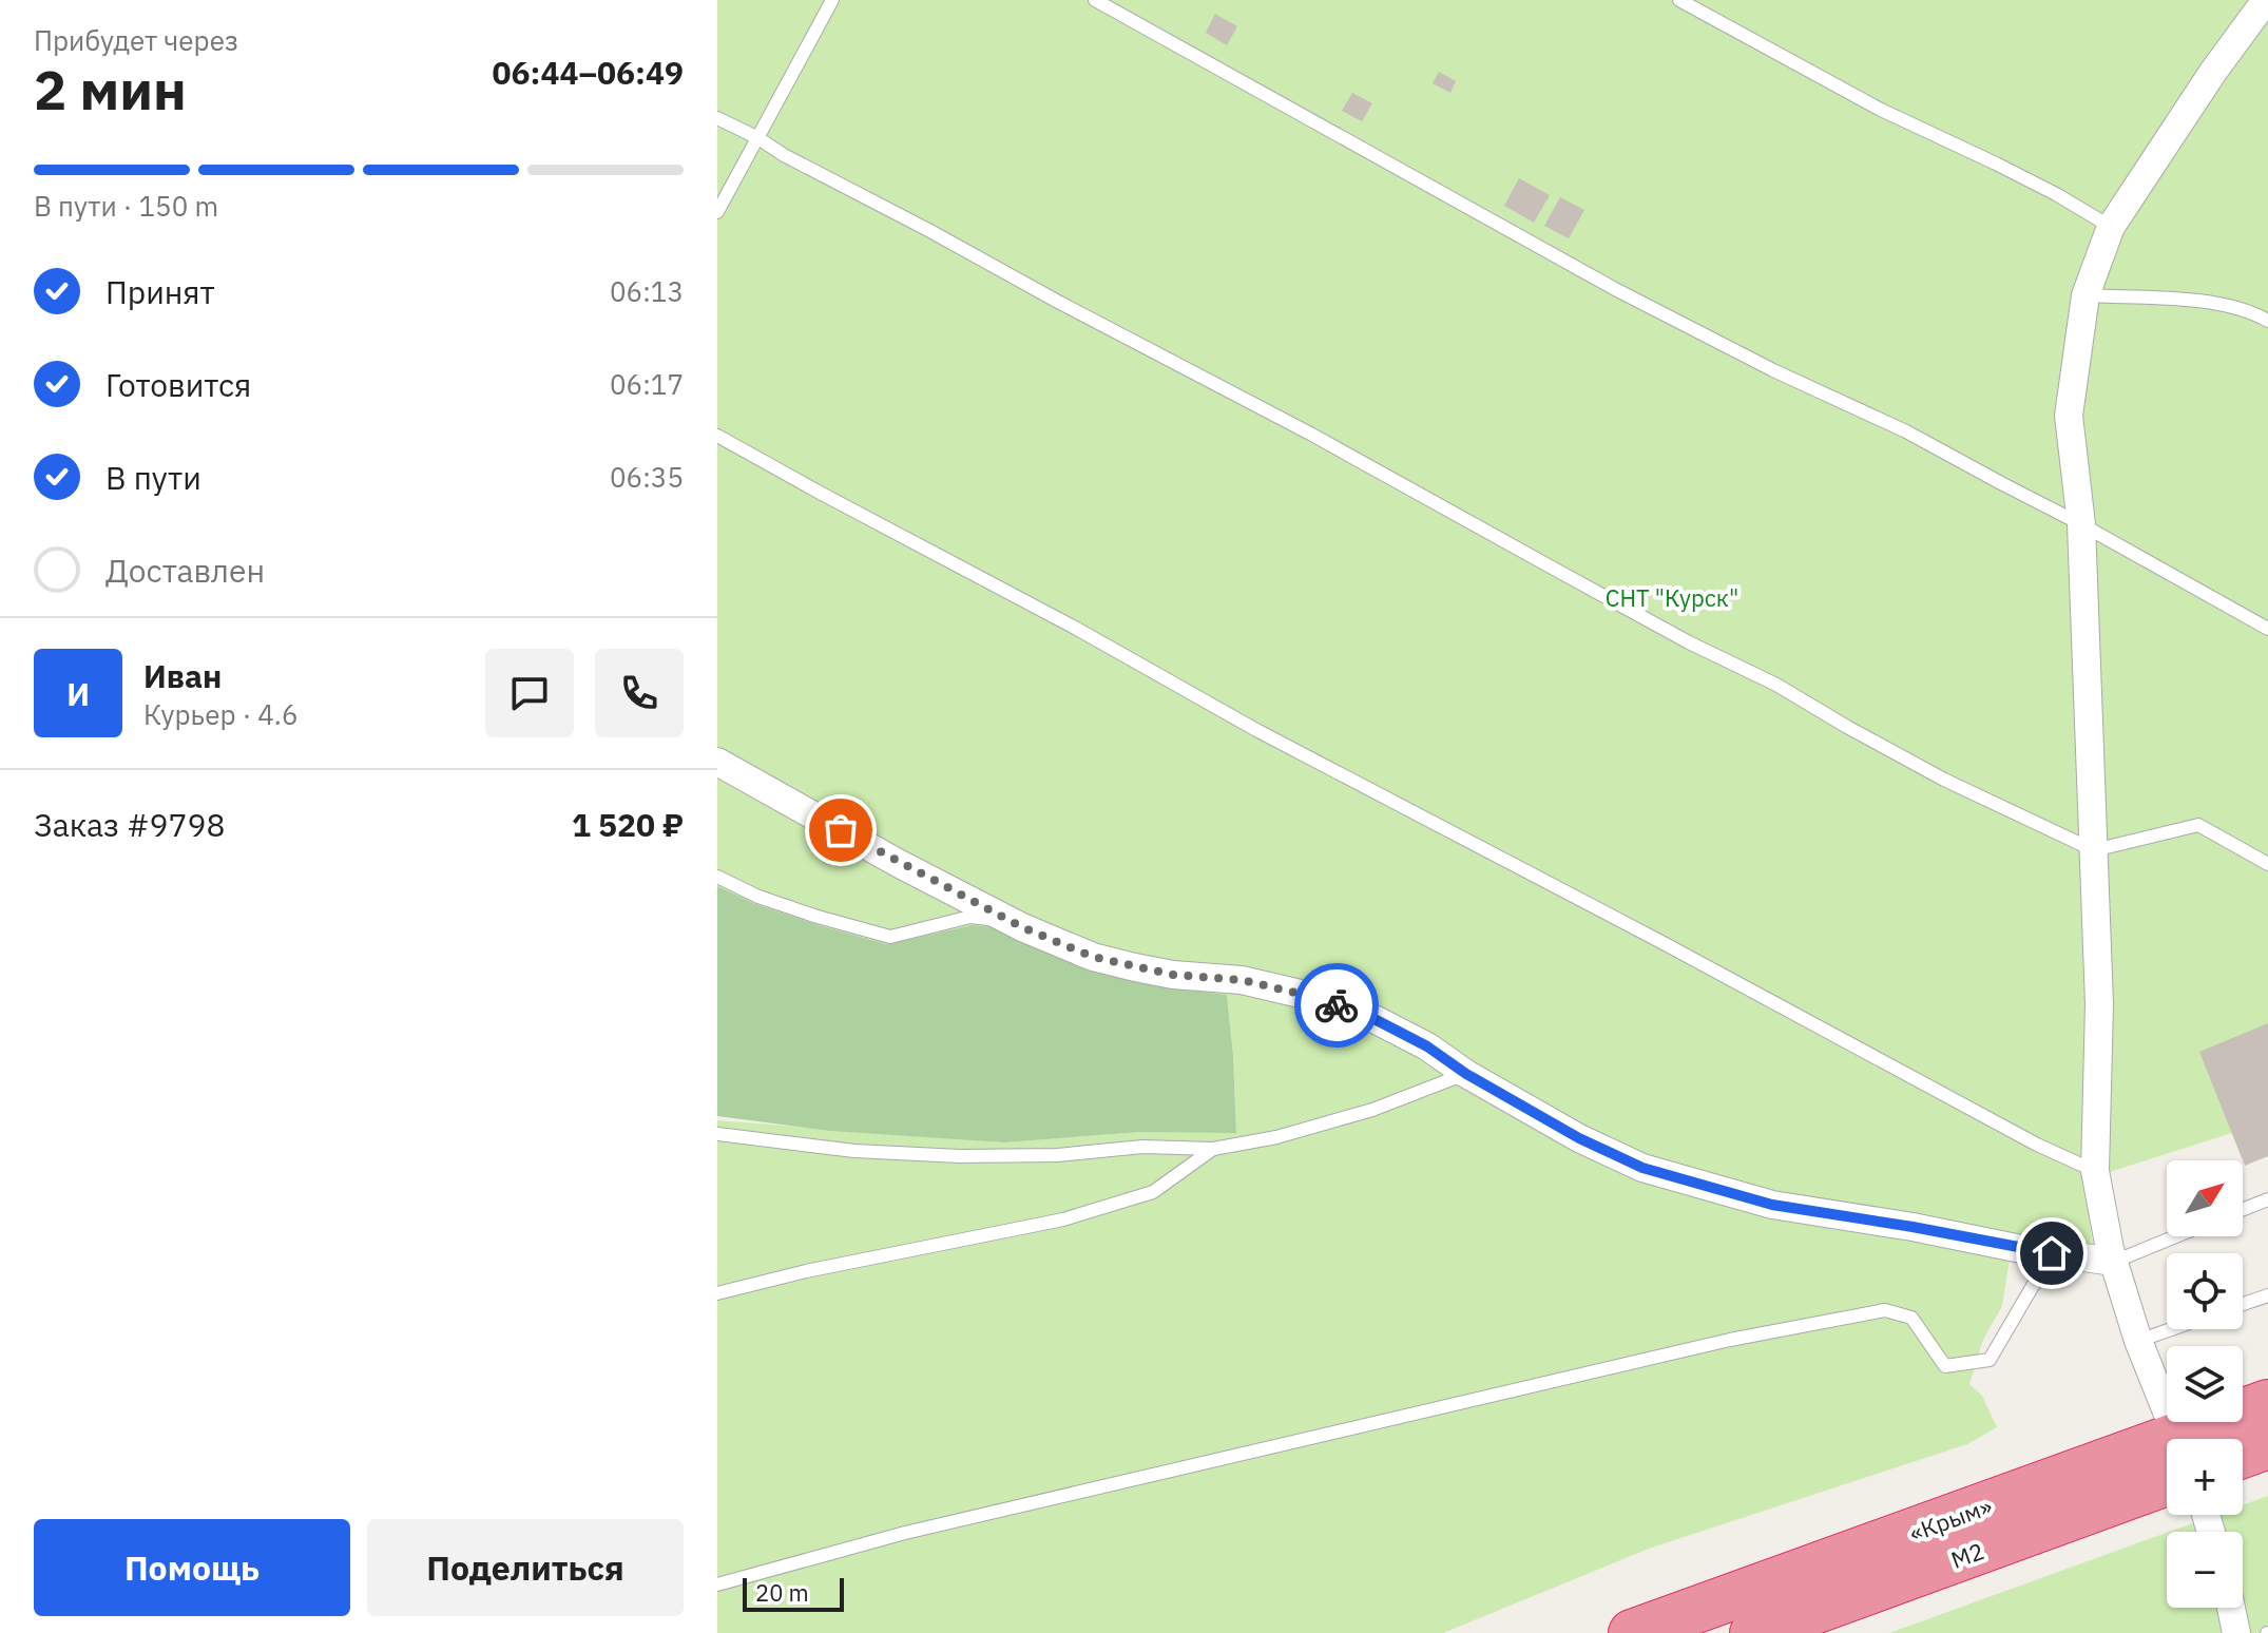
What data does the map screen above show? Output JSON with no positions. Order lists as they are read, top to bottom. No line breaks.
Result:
{"streets":{"highway":["«Крым»","М2"]},"parks":["СНТ \"Курск\""],"scale_bar":"20 m","north":"top right","page":{"heading":["2 мин","Прибудет через","06:44–06:49"],"panel":["Иван","Курьер · 4.6","Заказ #9798","1 520 ₽"],"bar":"В пути · 150 m","list":[["Принят","06:13"],["Готовится","06:17"],["В пути","06:35"],"Доставлен"],"round":"И","map_buttons":["+","−"],"buttons":["Помощь","Поделиться"],"scale":"20 m"}}
